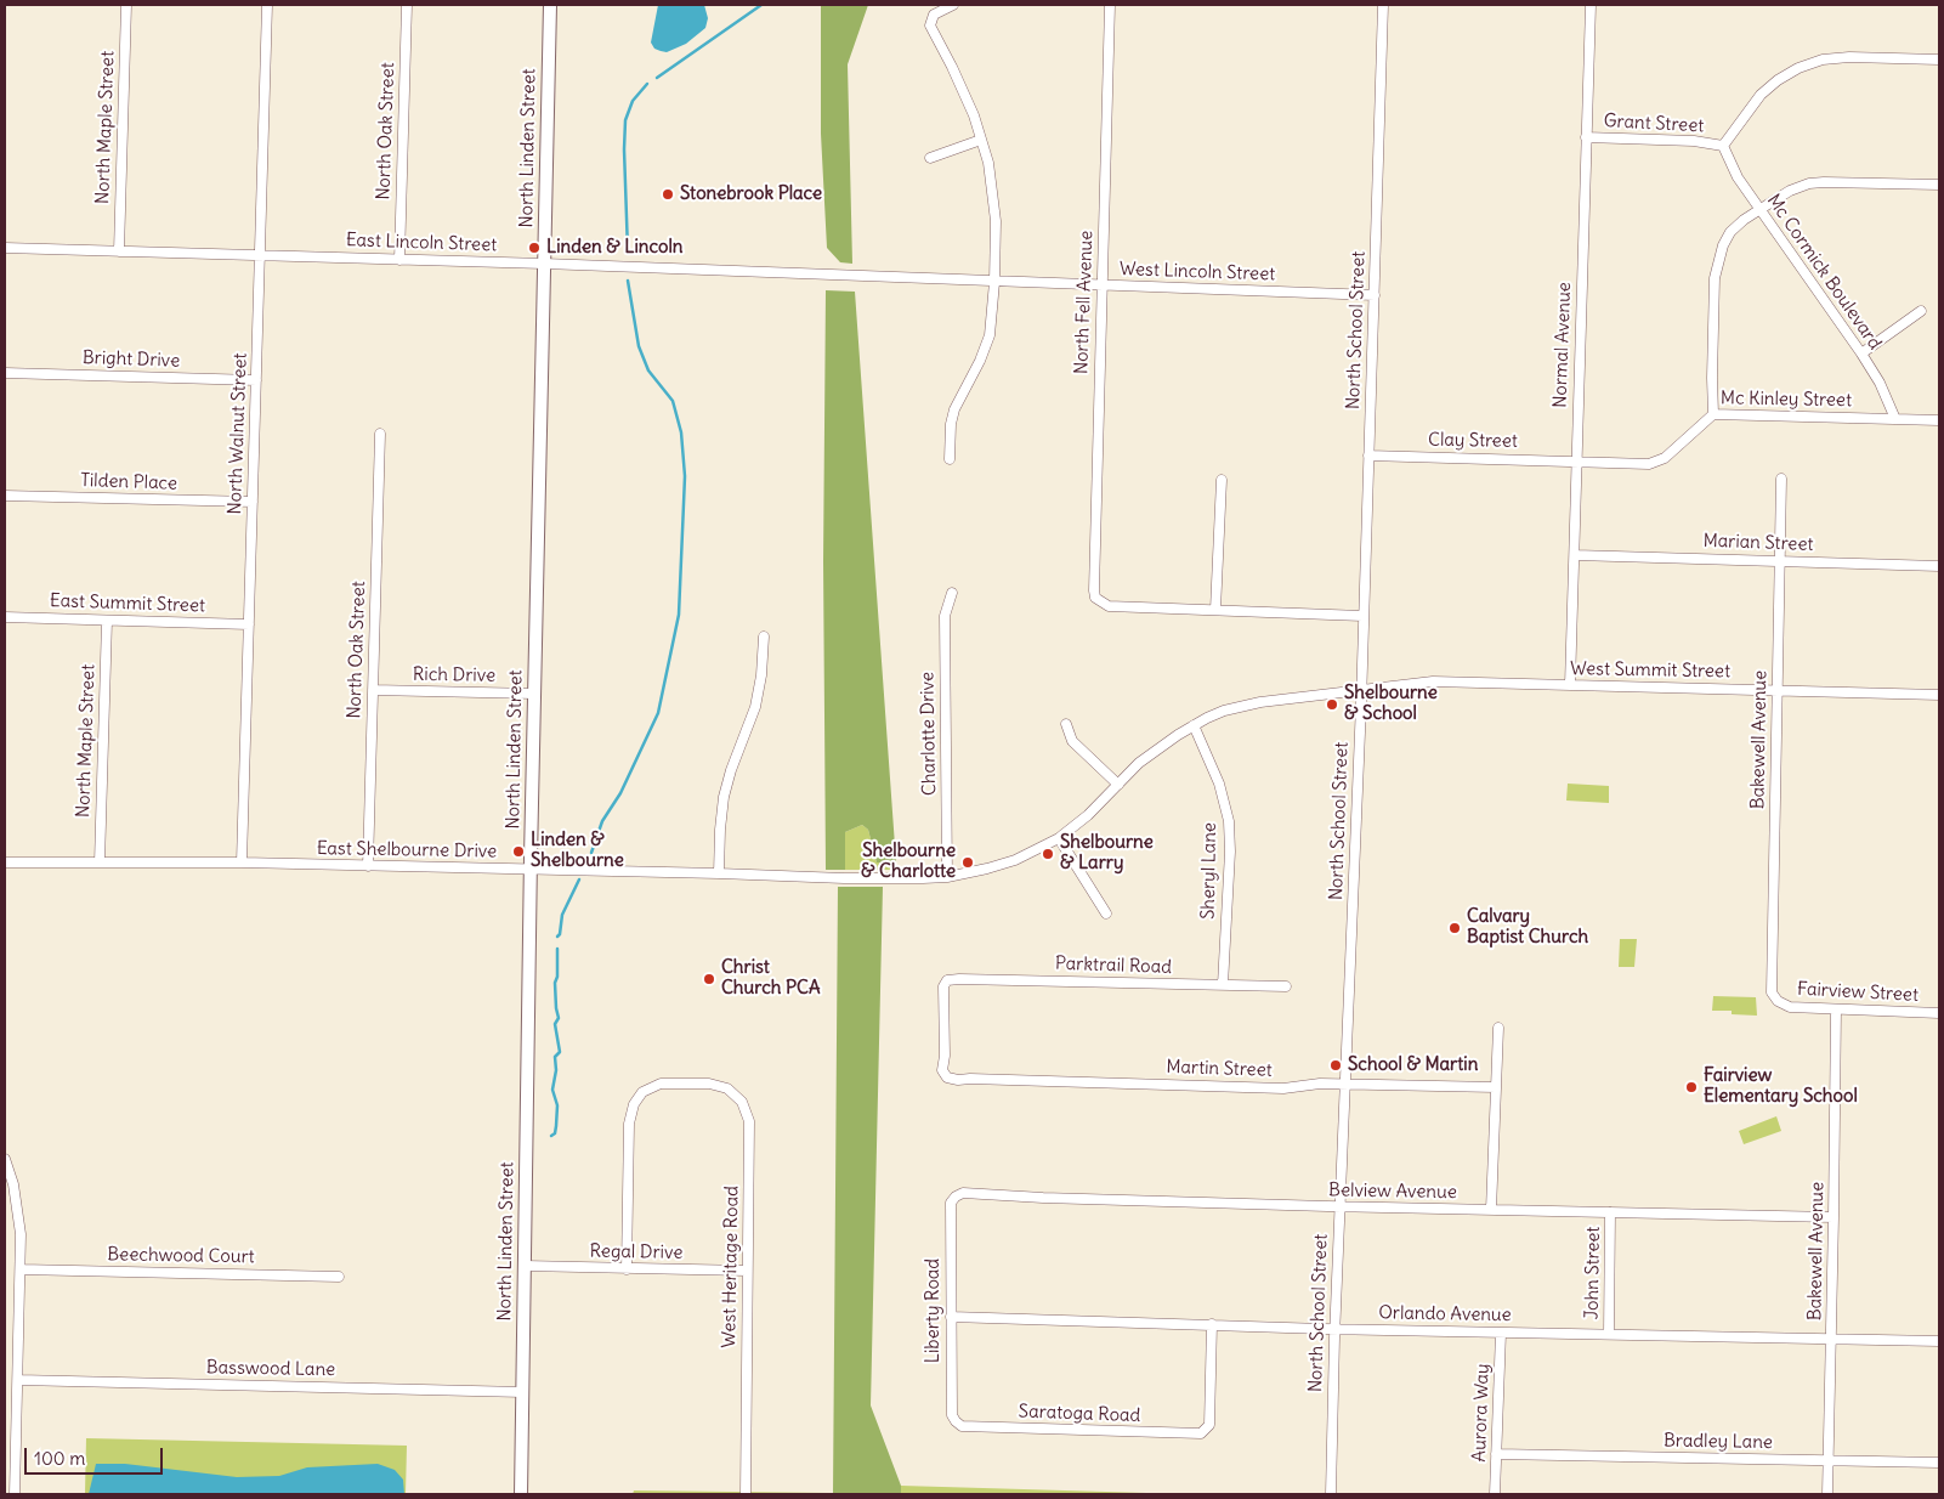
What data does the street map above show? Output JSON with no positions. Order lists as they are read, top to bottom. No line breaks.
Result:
{"streets":{"main road":["North Linden Street"],"street":["Grant Street","North Maple Street","North Oak Street","East Lincoln Street","West Lincoln Street","Mc Cormick Boulevard","North Fell Avenue","North School Street","Normal Avenue","Bright Drive","Mc Kinley Street","North Walnut Street","Clay Street","Tilden Place","Marian Street","East Summit Street","West Summit Street","Rich Drive","Charlotte Drive","Bakewell Avenue","East Shelbourne Drive","Sheryl Lane","Parktrail Road","Fairview Street","Martin Street","Belview Avenue","Regal Drive","Beechwood Court","West Heritage Road","John Street","Liberty Road","Orlando Avenue","Basswood Lane","Aurora Way","Saratoga Road","Bradley Lane"]},"crossings":[["Grant Street","Mc Cormick Boulevard"],["Grant Street","Normal Avenue"],["North Maple Street","East Lincoln Street"],["North Maple Street","East Summit Street"],["North Maple Street","East Shelbourne Drive"],["North Oak Street","East Lincoln Street"],["North Oak Street","Rich Drive"],["North Oak Street","East Shelbourne Drive"],["North Linden Street","East Lincoln Street"],["North Linden Street","Rich Drive"],["North Linden Street","East Shelbourne Drive"],["North Linden Street","Regal Drive"],["North Linden Street","Basswood Lane"],["East Lincoln Street","West Lincoln Street"],["East Lincoln Street","North Walnut Street"],["West Lincoln Street","North Fell Avenue"],["West Lincoln Street","North School Street"],["Mc Cormick Boulevard","Mc Kinley Street"],["North School Street","Clay Street"],["North School Street","West Summit Street"],["North School Street","Martin Street"],["North School Street","Belview Avenue"],["North School Street","Orlando Avenue"],["Normal Avenue","Mc Kinley Street"],["Normal Avenue","Clay Street"],["Normal Avenue","Marian Street"],["Normal Avenue","West Summit Street"],["Bright Drive","North Walnut Street"],["Mc Kinley Street","Clay Street"],["North Walnut Street","Tilden Place"],["North Walnut Street","East Summit Street"],["North Walnut Street","East Shelbourne Drive"],["Marian Street","Bakewell Avenue"],["West Summit Street","Bakewell Avenue"],["West Summit Street","East Shelbourne Drive"],["West Summit Street","Sheryl Lane"],["Charlotte Drive","East Shelbourne Drive"],["Bakewell Avenue","Fairview Street"],["Bakewell Avenue","Belview Avenue"],["Bakewell Avenue","Orlando Avenue"],["Bakewell Avenue","Bradley Lane"],["Sheryl Lane","Parktrail Road"],["Parktrail Road","Martin Street"],["Belview Avenue","John Street"],["Belview Avenue","Liberty Road"],["Regal Drive","West Heritage Road"],["John Street","Orlando Avenue"],["Liberty Road","Orlando Avenue"],["Liberty Road","Saratoga Road"],["Orlando Avenue","Aurora Way"],["Orlando Avenue","Saratoga Road"],["Aurora Way","Bradley Lane"]],"places":["Stonebrook Place","Linden & Lincoln","Shelbourne & School","Linden & Shelbourne","Shelbourne & Larry","Shelbourne & Charlotte","Calvary Baptist Church","Christ Church PCA","School & Martin","Fairview Elementary School"],"scale_bar":"100 m"}
